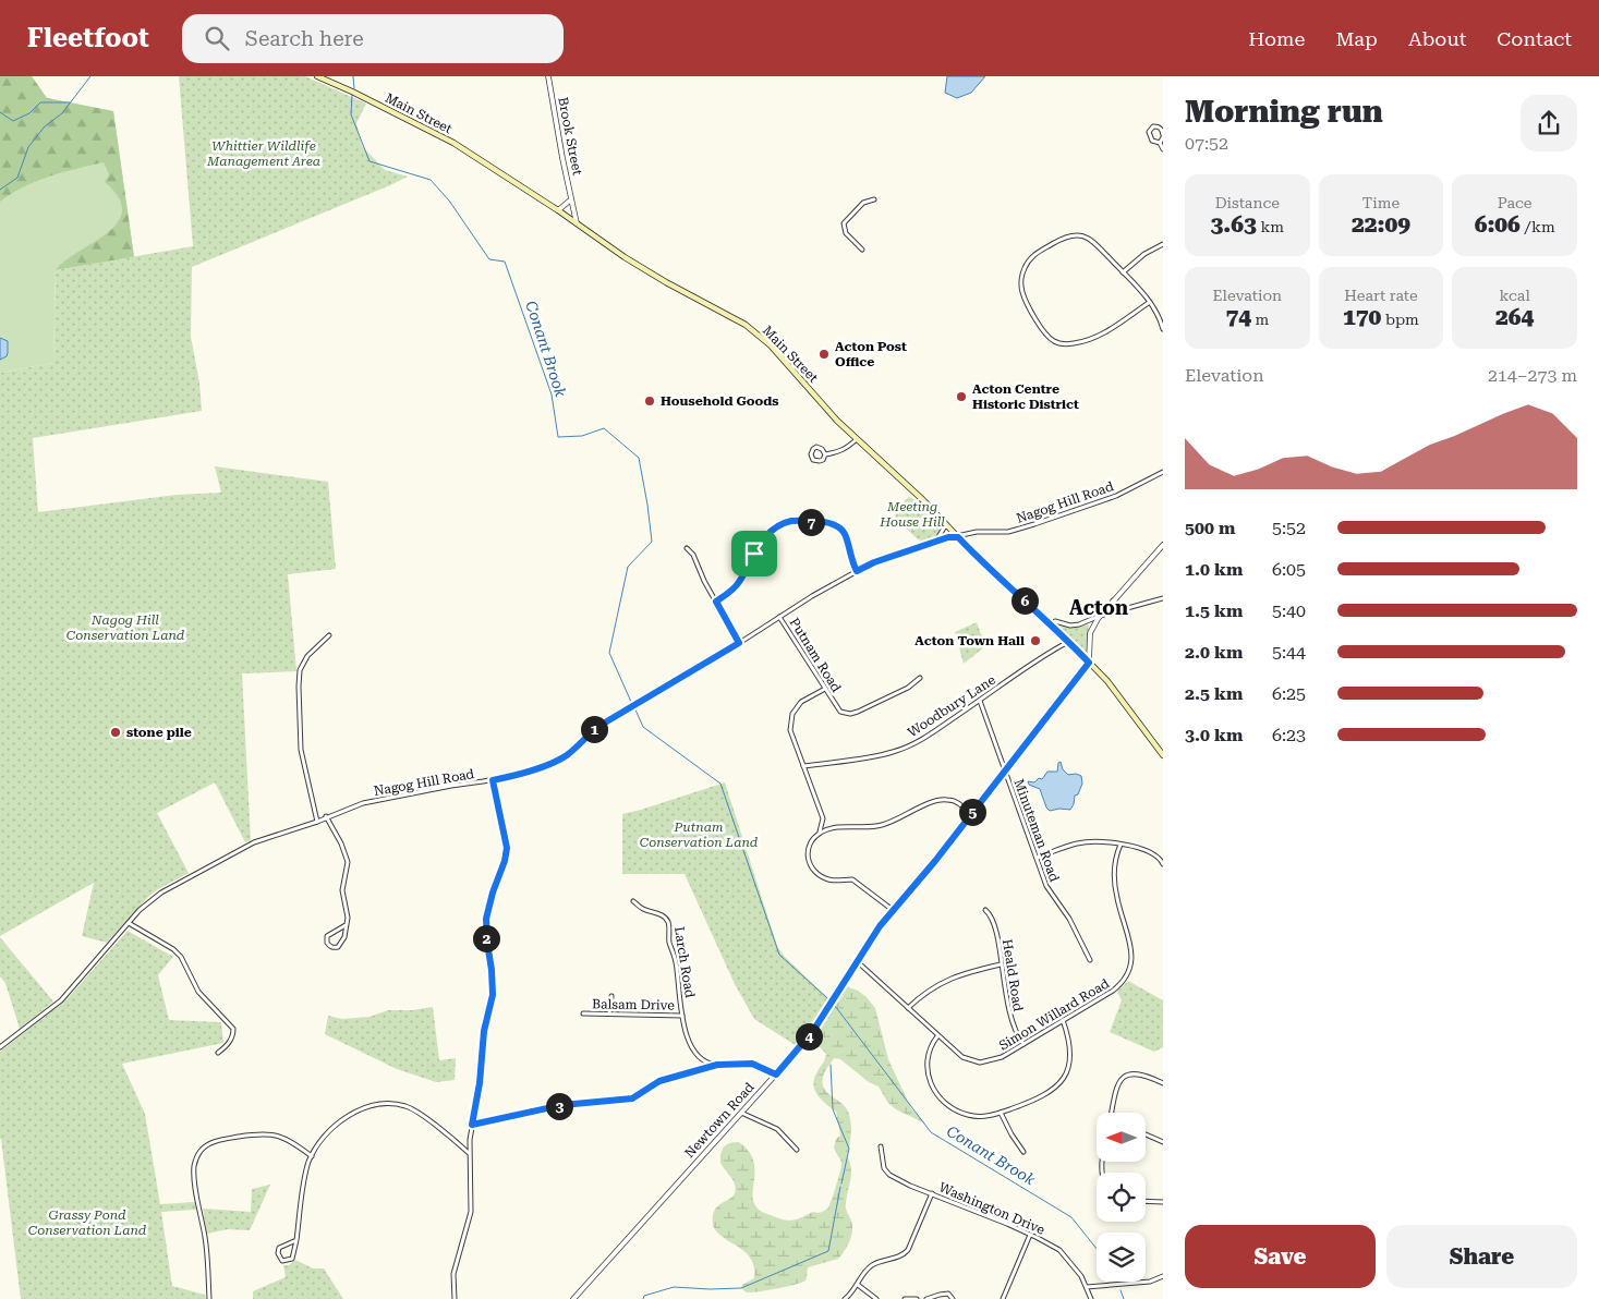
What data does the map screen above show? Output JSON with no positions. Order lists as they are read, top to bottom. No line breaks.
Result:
{"streets":{"main road":["Main Street"],"street":["Brook Street","Nagog Hill Road","Putnam Road","Woodbury Lane","Minuteman Road","Larch Road","Heald Road","Balsam Drive","Simon Willard Road","Newtown Road","Washington Drive"]},"crossings":[["Main Street","Brook Street"],["Main Street","Nagog Hill Road"],["Main Street","Woodbury Lane"],["Main Street","Newtown Road"],["Nagog Hill Road","Putnam Road"],["Woodbury Lane","Minuteman Road"],["Minuteman Road","Newtown Road"],["Larch Road","Balsam Drive"],["Heald Road","Simon Willard Road"],["Simon Willard Road","Newtown Road"]],"districts":["Acton"],"water":["Conant Brook"],"parks":["Whittier Wildlife Management Area","Meeting House Hill","Nagog Hill Conservation Land","Putnam Conservation Land","Grassy Pond Conservation Land"],"places":["Acton Post Office","Acton Centre Historic District","Household Goods","Acton Town Hall","stone pile"],"north":"left","page":{"header":"Fleetfoot","search":"Search here","nav":["Home","Map","About","Contact"],"heading":["Morning run","07:52"],"stats":[["Distance","3.63 km"],["Time","22:09"],["Pace","6:06 /km"],["Elevation","74 m"],["Heart rate","170 bpm"],["kcal","264"]],"chart":["Elevation","214–273 m"],"list":[{"name":"500 m","note":"5:52"},{"name":"1.0 km","note":"6:05"},{"name":"1.5 km","note":"5:40"},{"name":"2.0 km","note":"5:44"},{"name":"2.5 km","note":"6:25"},{"name":"3.0 km","note":"6:23"}],"pins":["7","6","1","5","2","4","3"],"buttons":["Save","Share"]}}
